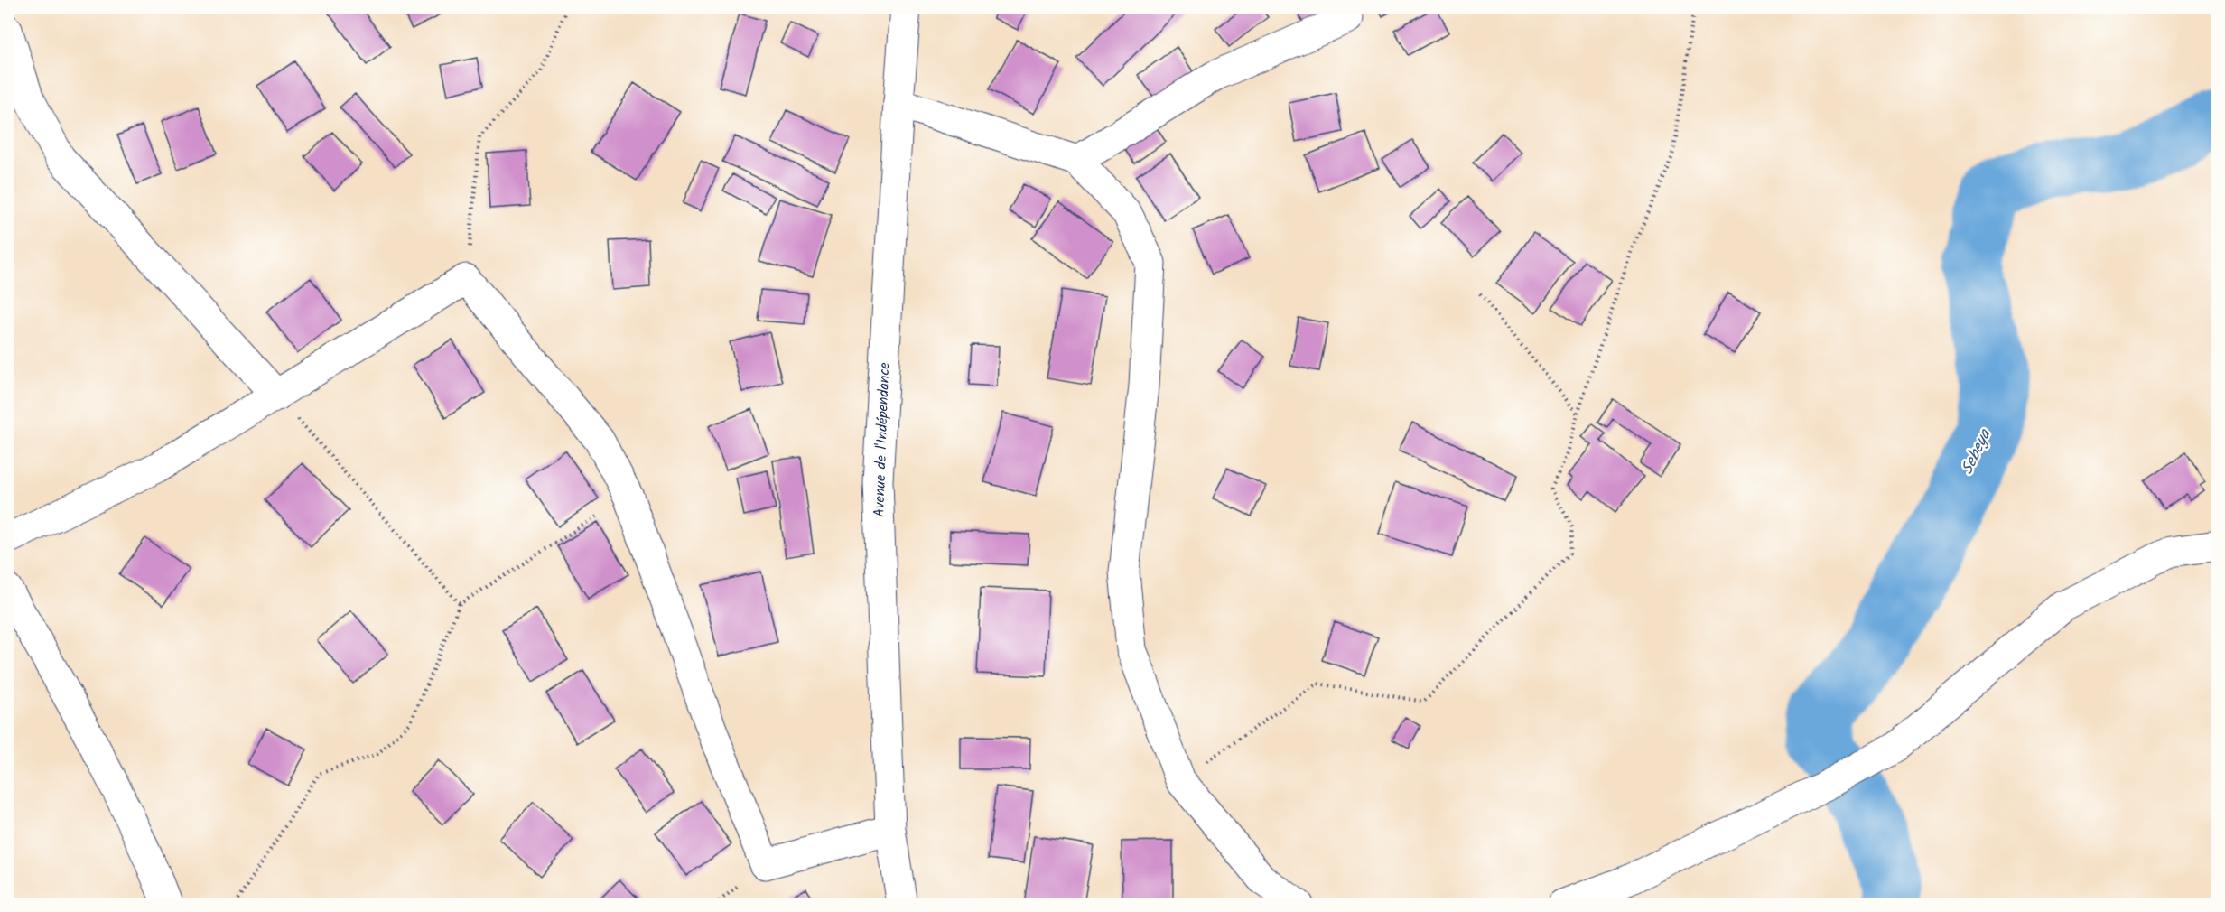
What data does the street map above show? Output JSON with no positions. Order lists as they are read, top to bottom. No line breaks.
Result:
{"streets":{"main road":["Avenue de l'Indépendance"]},"water":["Sebeya"]}
